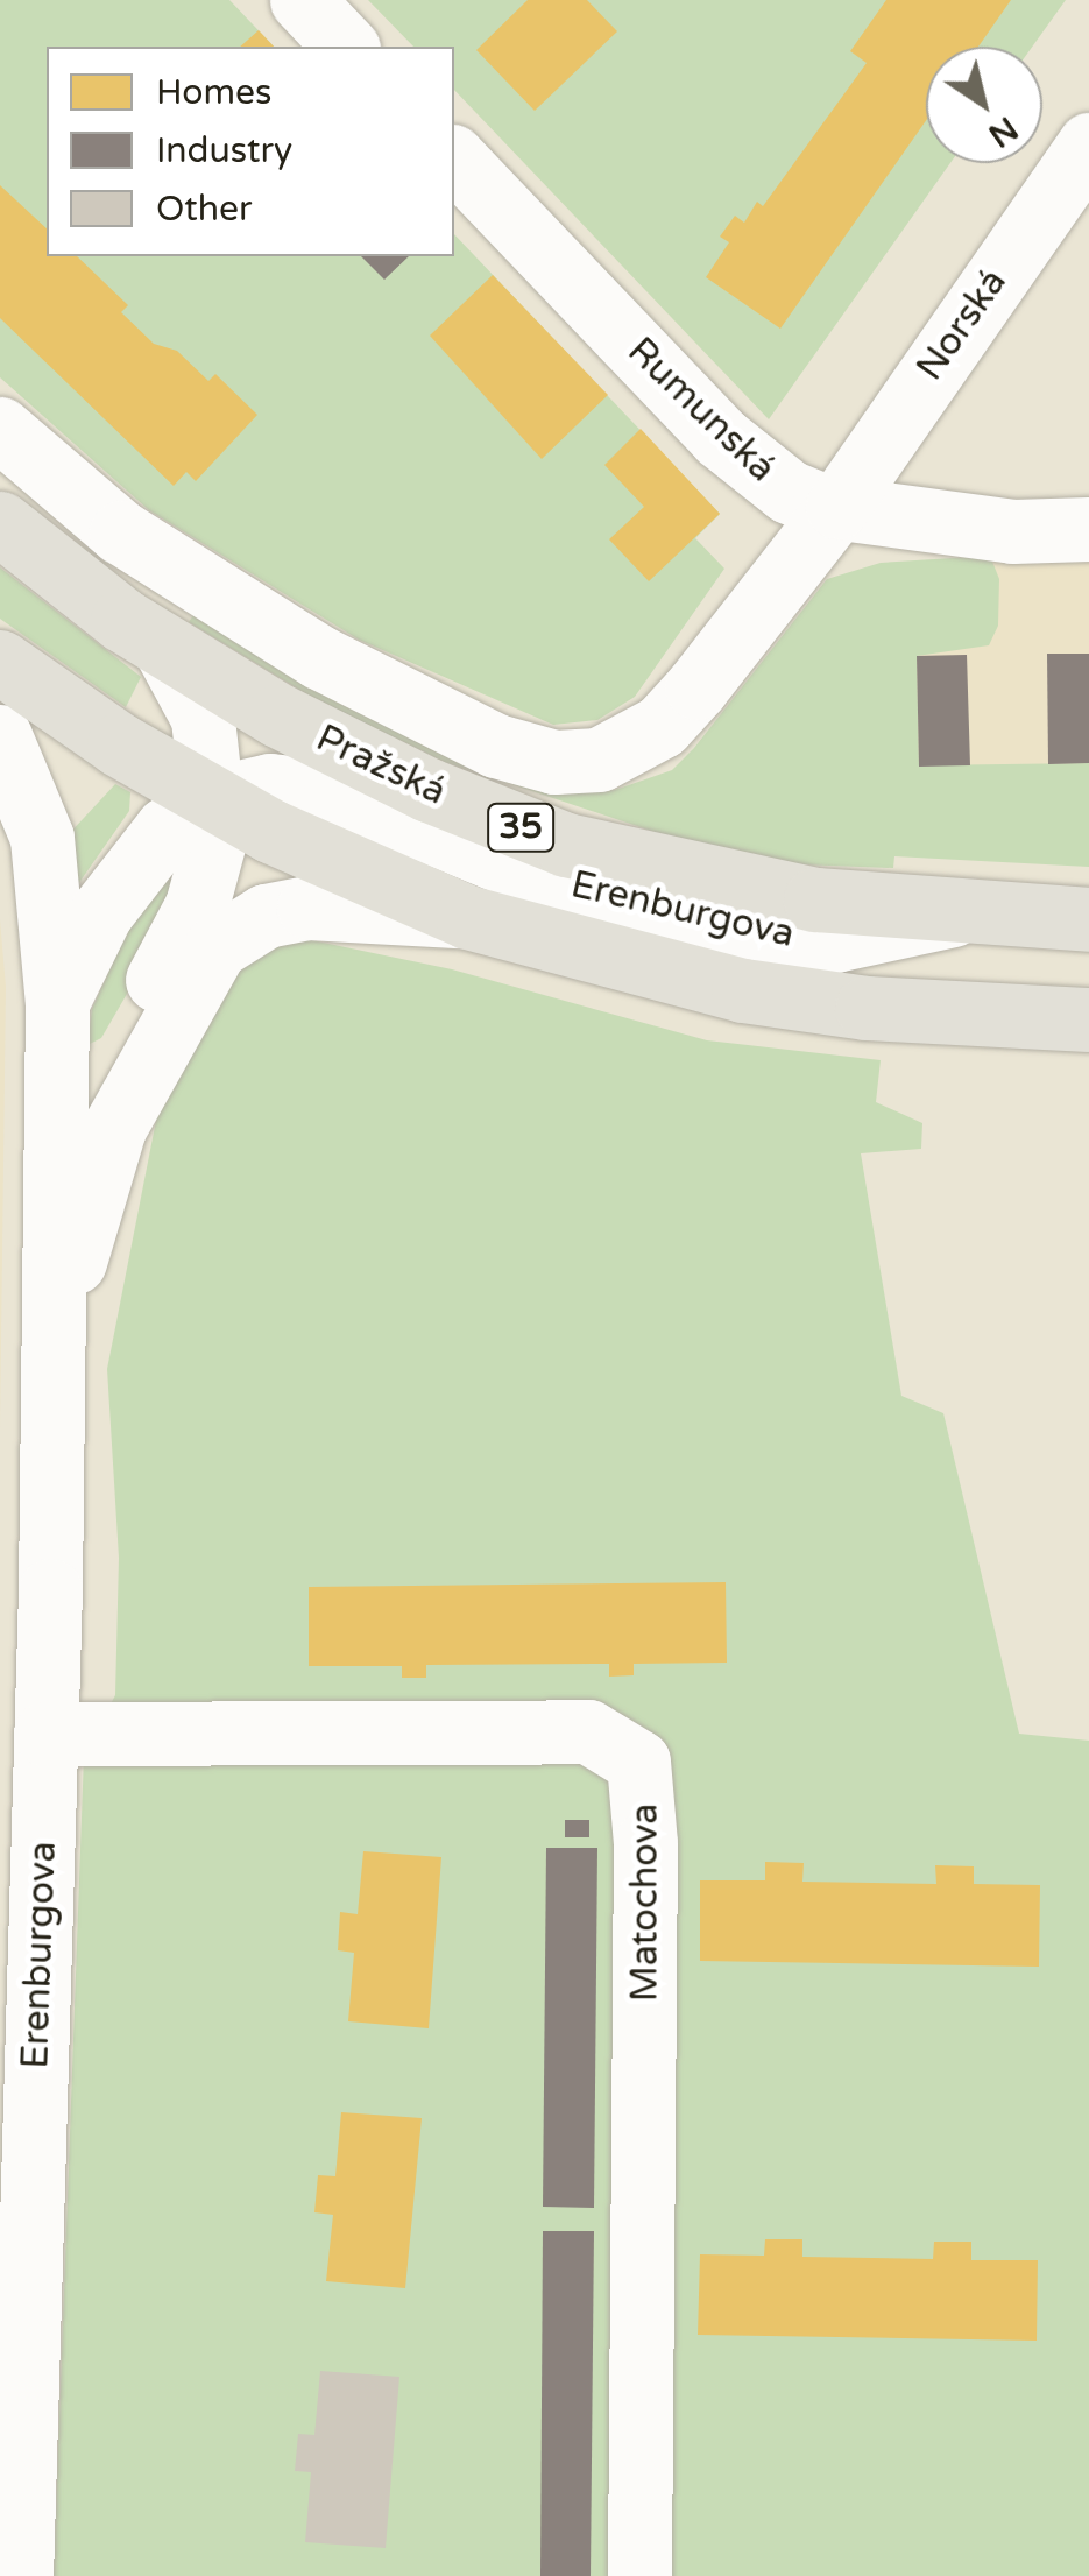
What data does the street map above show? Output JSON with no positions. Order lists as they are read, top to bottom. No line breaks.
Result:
{"streets":{"main road":["Pražská","35"],"street":["Norská","Rumunská","Erenburgova","Matochova"]},"crossings":[["Norská","Rumunská"],["Norská","Pražská"],["Rumunská","Pražská"],["Pražská","Erenburgova"],["Erenburgova","Matochova"]],"legend":["Homes","Industry","Other"],"north":"bottom right"}
